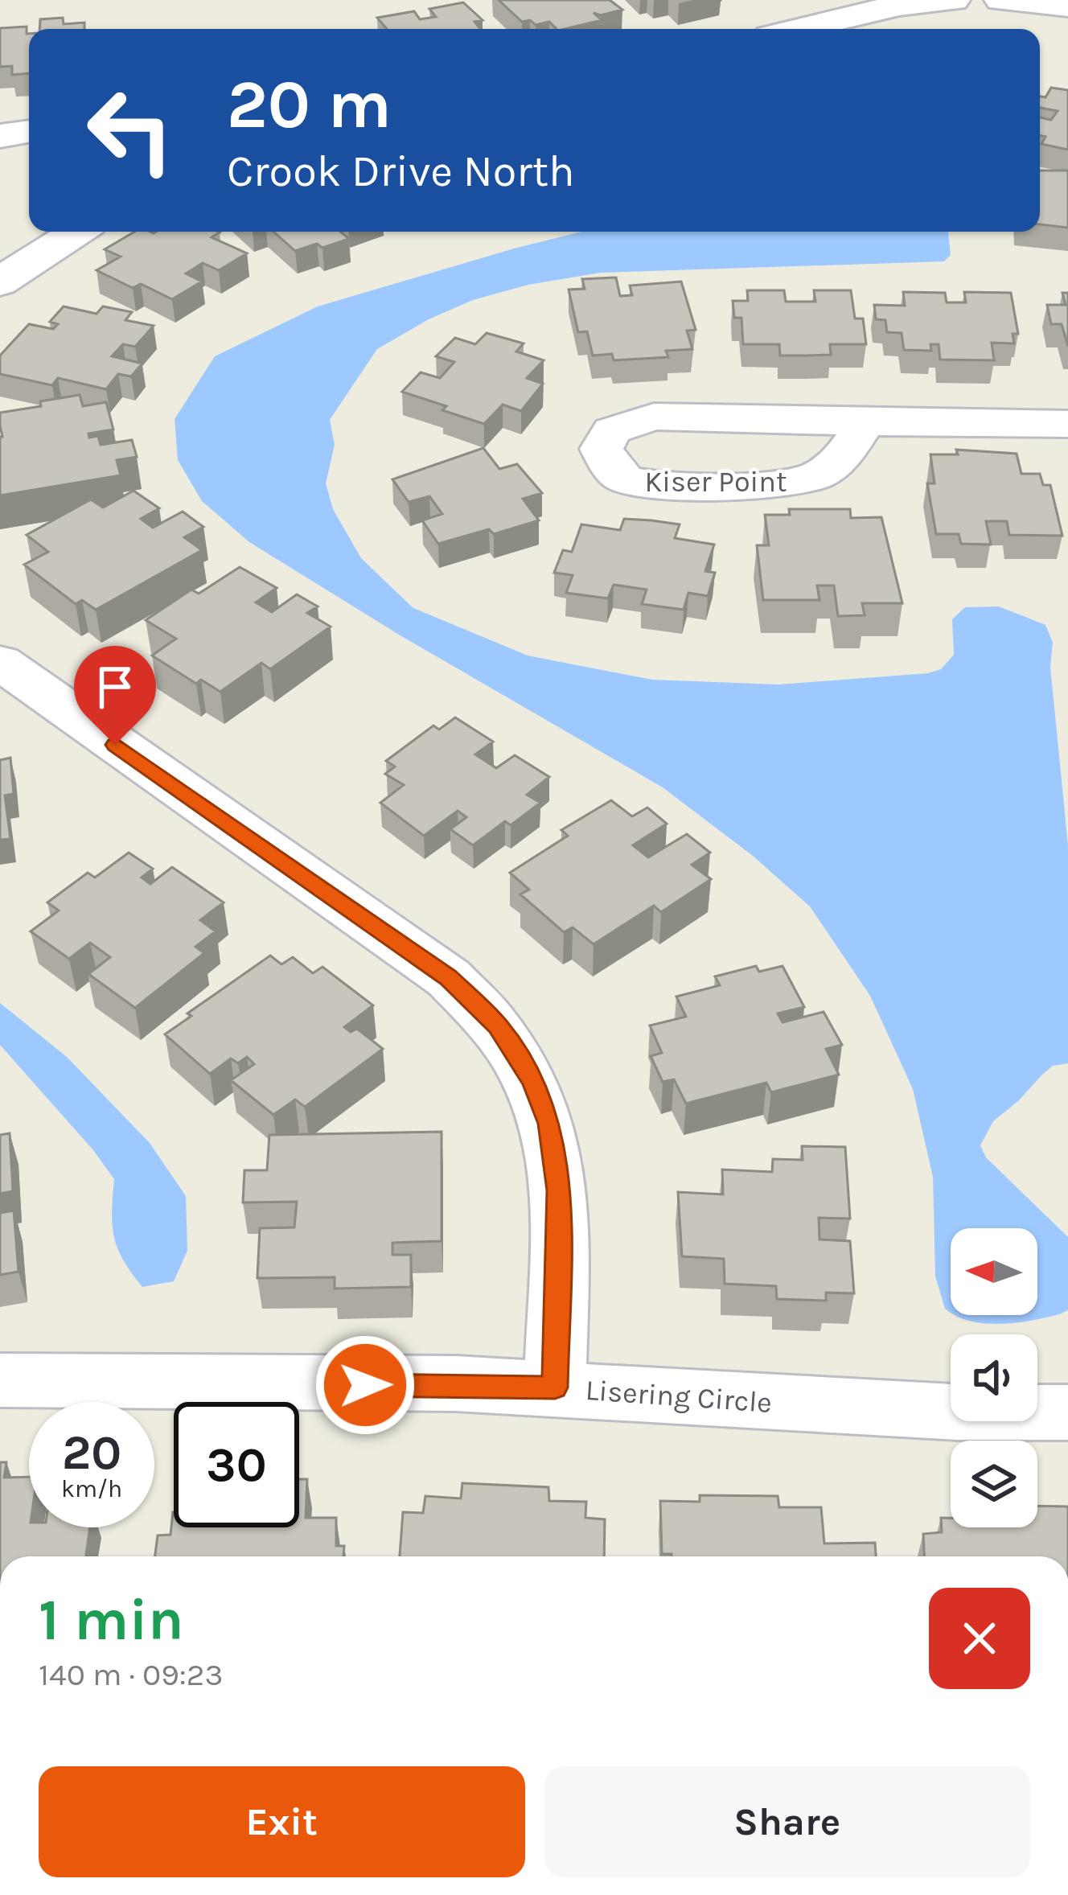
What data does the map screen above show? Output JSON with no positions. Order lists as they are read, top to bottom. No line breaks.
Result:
{"streets":{"street":["Kiser Point","Lisering Circle"]},"north":"left","page":{"turn":["20 m","Crook Drive North"],"speed":"20 km/h","limit":"30","heading":["1 min","140 m · 09:23"],"buttons":["Exit","Share"]}}
